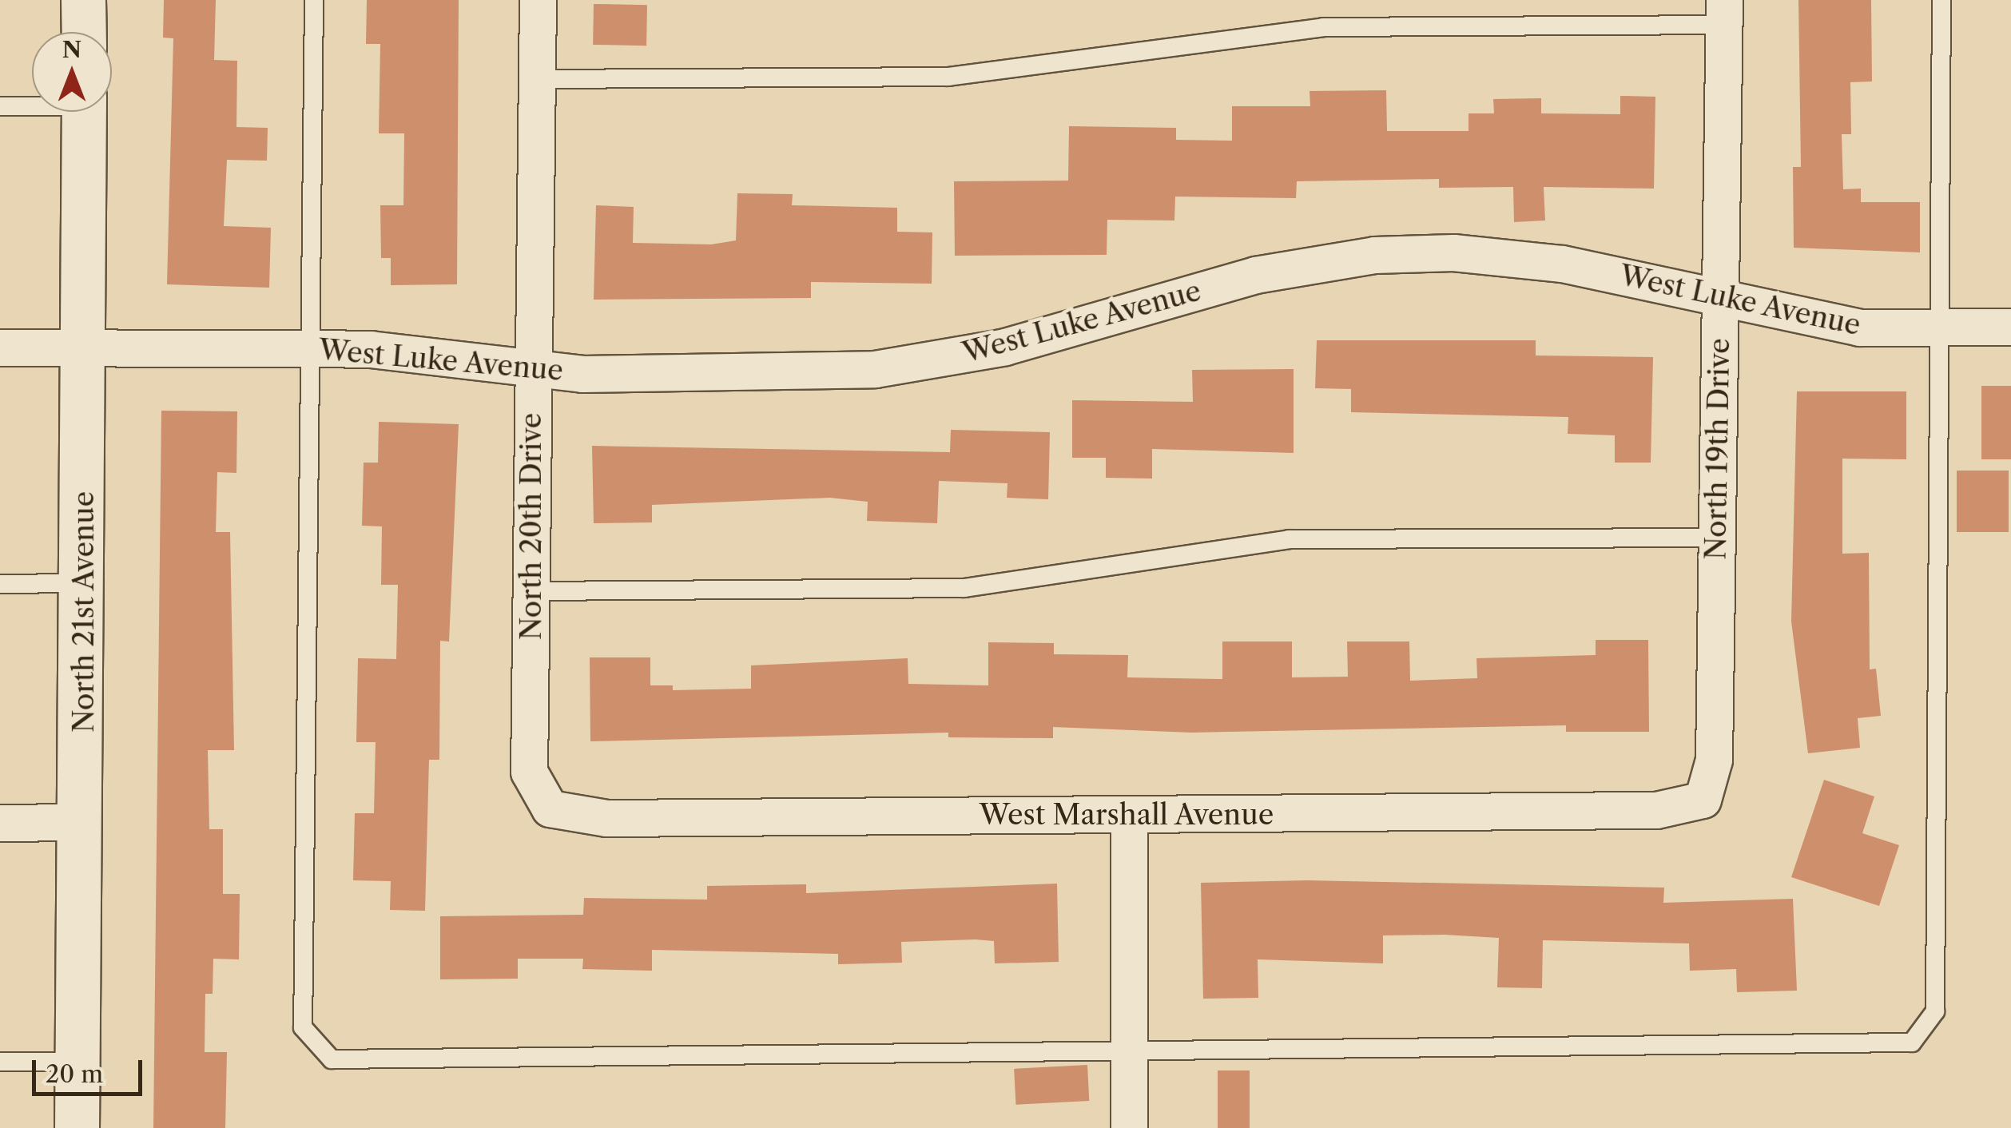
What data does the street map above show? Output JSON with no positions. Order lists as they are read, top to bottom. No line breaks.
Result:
{"streets":{"street":["West Luke Avenue","North 19th Drive","North 20th Drive","North 21st Avenue","West Marshall Avenue"]},"crossings":[["West Luke Avenue","North 19th Drive"],["West Luke Avenue","North 20th Drive"],["West Luke Avenue","North 21st Avenue"],["North 19th Drive","West Marshall Avenue"],["North 20th Drive","West Marshall Avenue"]],"scale_bar":"20 m","north":"top"}
